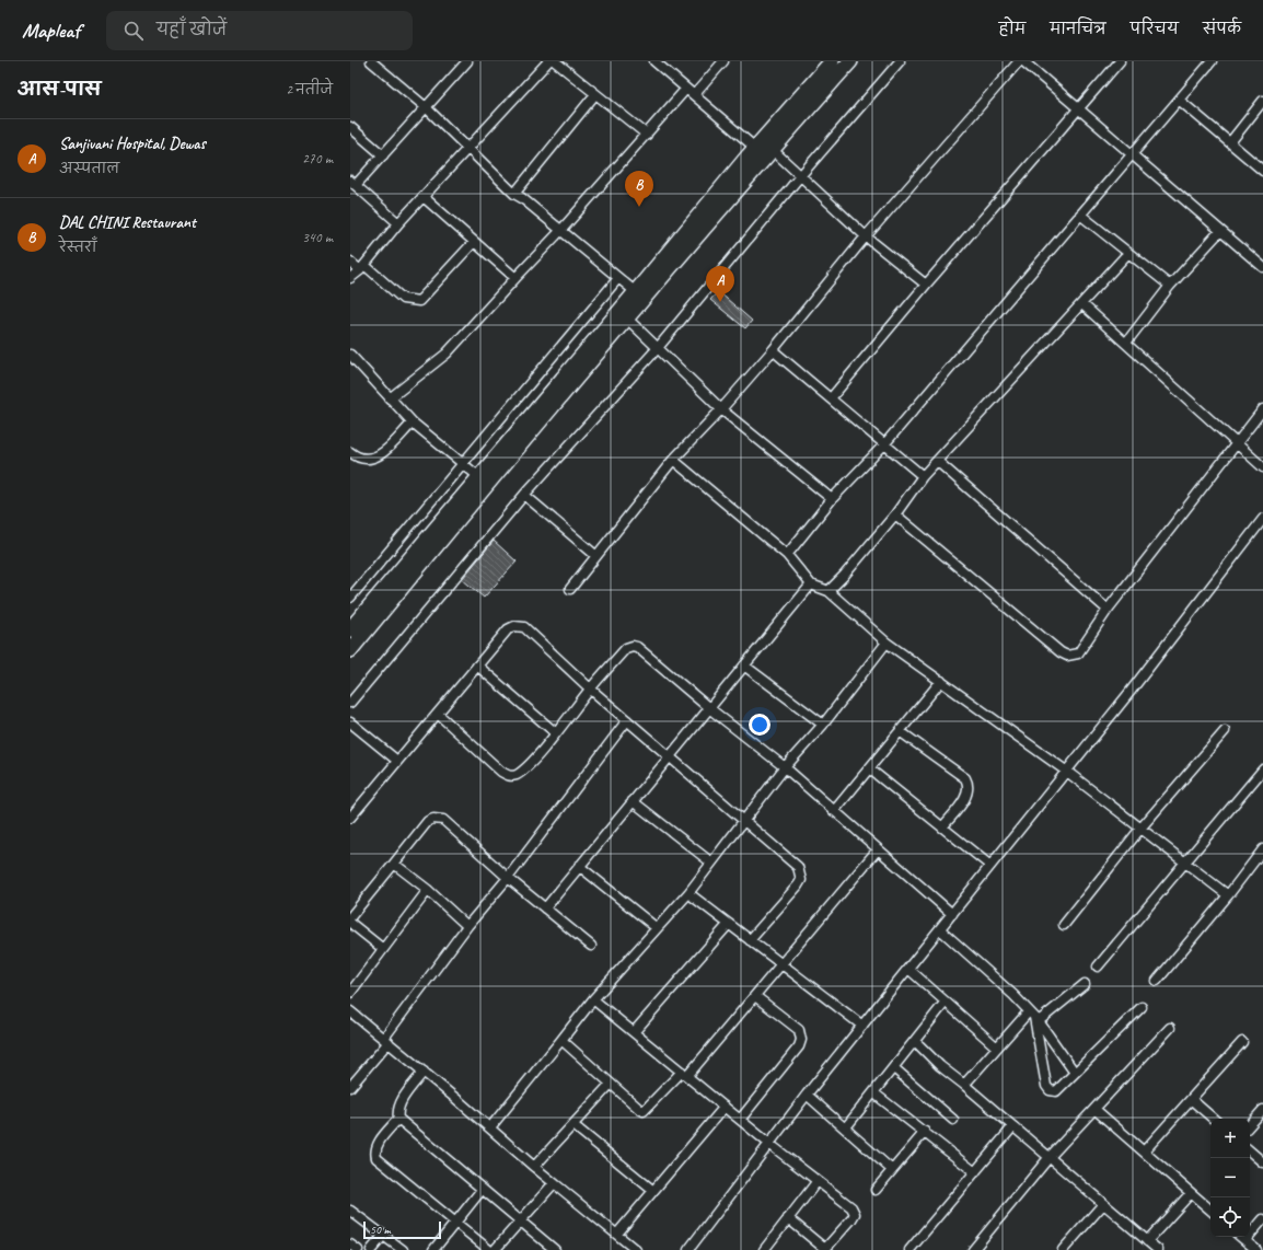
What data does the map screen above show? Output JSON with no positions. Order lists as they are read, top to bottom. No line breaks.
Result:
{"scale_bar":"50 m","page":{"header":"Mapleaf","search":"यहाँ खोजें","nav":["होम","मानचित्र","परिचय","संपर्क"],"heading":["आस-पास","2 नतीजे"],"list":[{"mark":"A","name":"Sanjivani Hospital, Dewas","note":"अस्पताल","value":"270 m"},{"mark":"B","name":"DAL CHINI Restaurant","note":"रेस्तराँ","value":"340 m"}],"pins":["B","A"],"map_buttons":["+","−"],"scale":"50 m"}}
